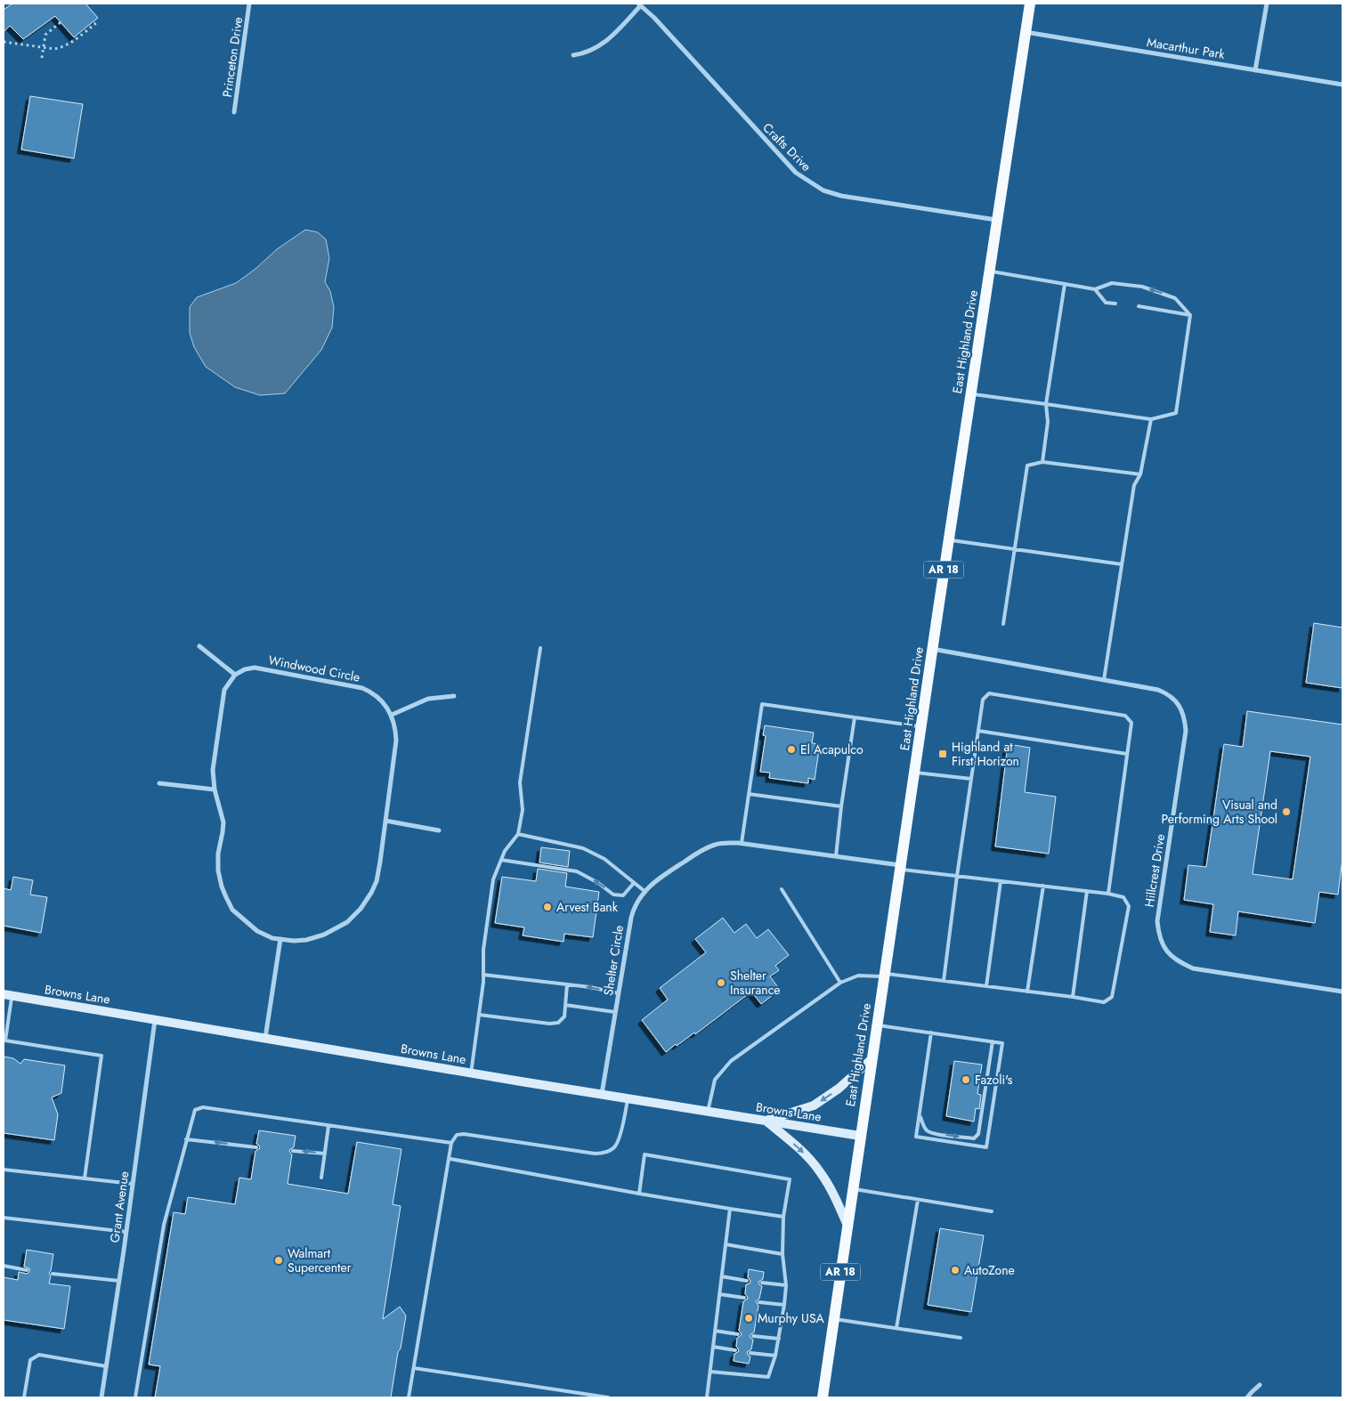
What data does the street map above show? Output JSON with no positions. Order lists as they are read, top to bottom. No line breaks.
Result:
{"streets":{"main road":["East Highland Drive","AR 18"],"street":["Macarthur Park","Princeton Drive","Crafts Drive","Windwood Circle","Hillcrest Drive","Shelter Circle","Browns Lane","Grant Avenue"]},"crossings":[["Macarthur Park","East Highland Drive"],["Crafts Drive","East Highland Drive"],["East Highland Drive","Hillcrest Drive"],["East Highland Drive","Shelter Circle"],["East Highland Drive","Browns Lane"],["Shelter Circle","Browns Lane"],["Browns Lane","Grant Avenue"]],"places":{"other":["El Acapulco","Visual and Performing Arts Shool","Arvest Bank","Shelter Insurance","Fazoli's","Walmart Supercenter","AutoZone","Murphy USA"],"transit":["Highland at First Horizon"]}}
